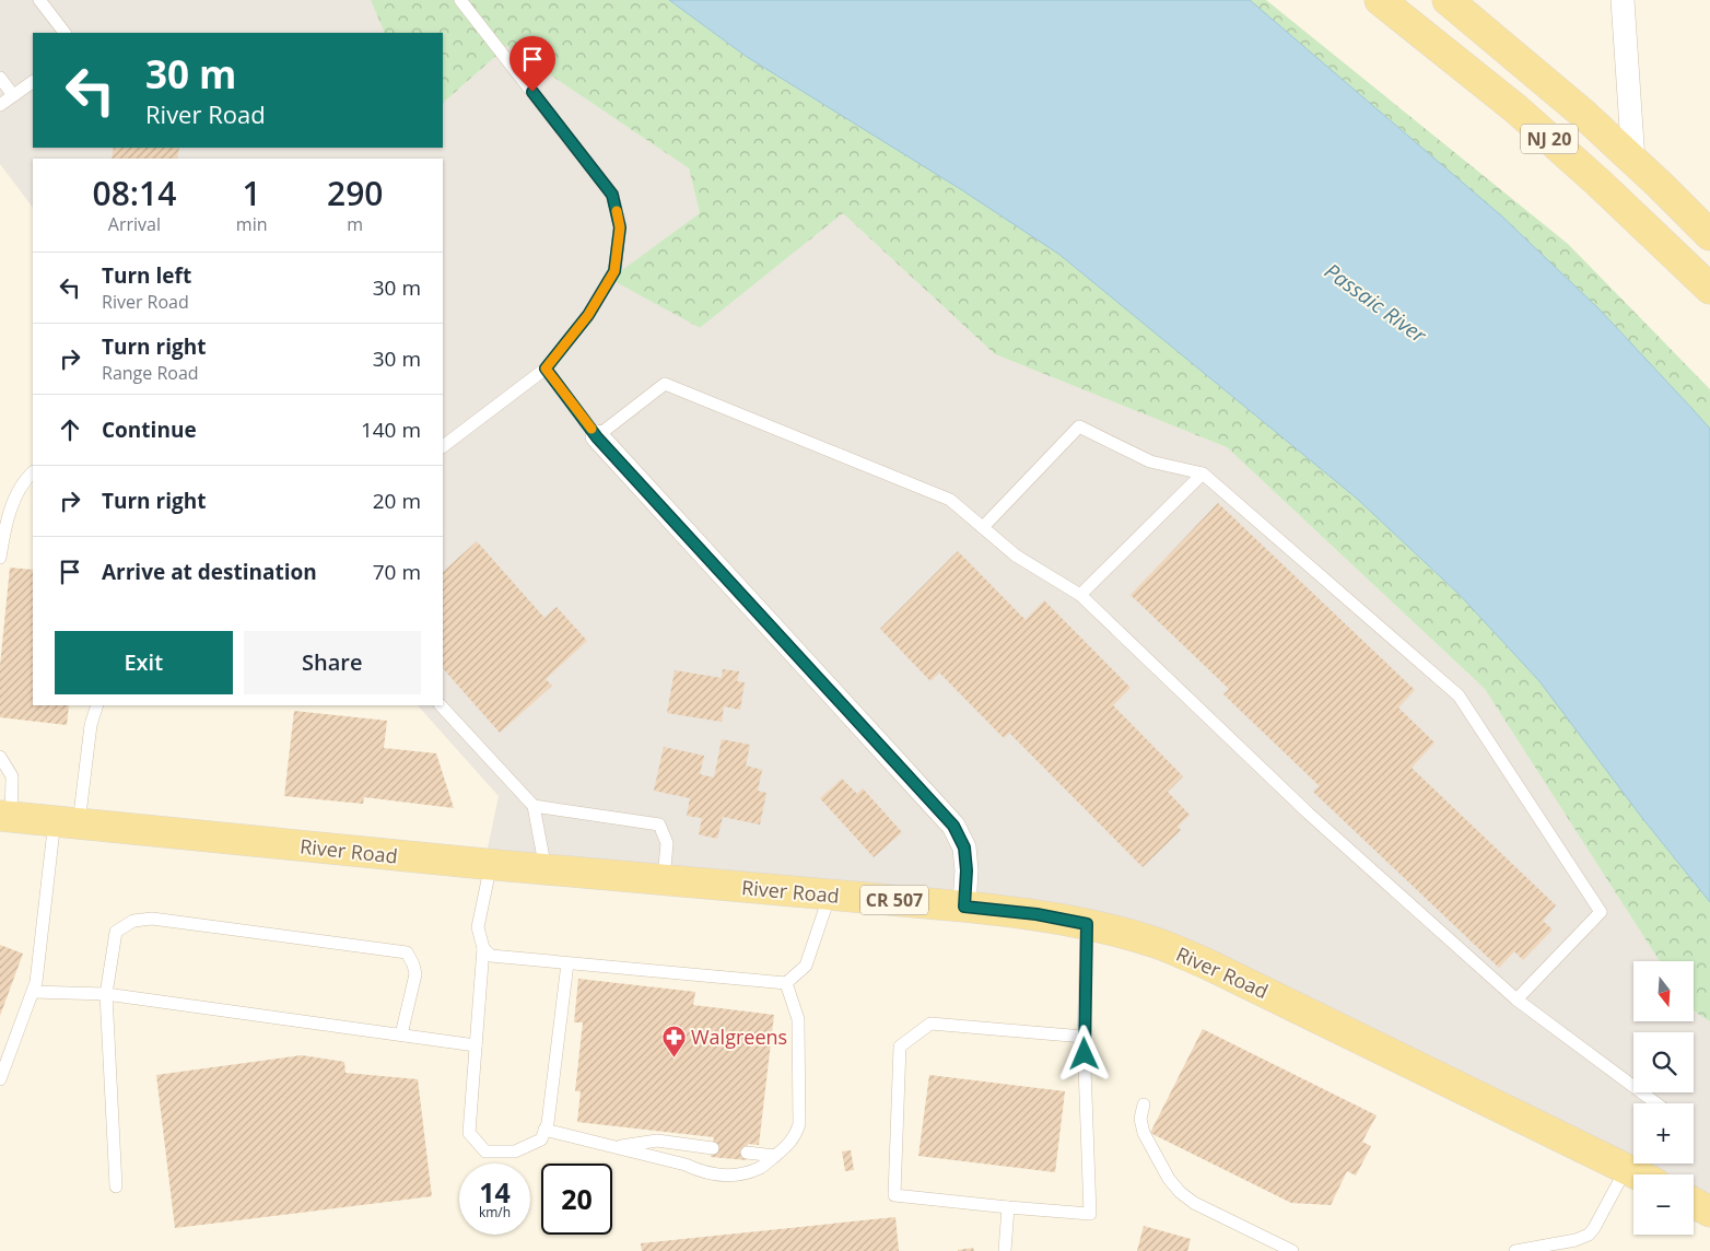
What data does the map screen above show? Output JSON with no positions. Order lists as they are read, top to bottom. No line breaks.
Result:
{"streets":{"main road":["NJ 20","River Road","CR 507"]},"water":["Passaic River"],"places":{"pharmacy":["Walgreens"]},"north":"bottom","page":{"turn":["30 m","River Road"],"eta":["08:14","Arrival","1","min","290","m"],"list":[{"name":"Turn left","note":"River Road","value":"30 m"},{"name":"Turn right","note":"Range Road","value":"30 m"},{"name":"Continue","value":"140 m"},{"name":"Turn right","value":"20 m"},{"name":"Arrive at destination","value":"70 m"}],"buttons":["Exit","Share"],"map_buttons":["+","−"],"speed":"14 km/h","limit":"20"}}
